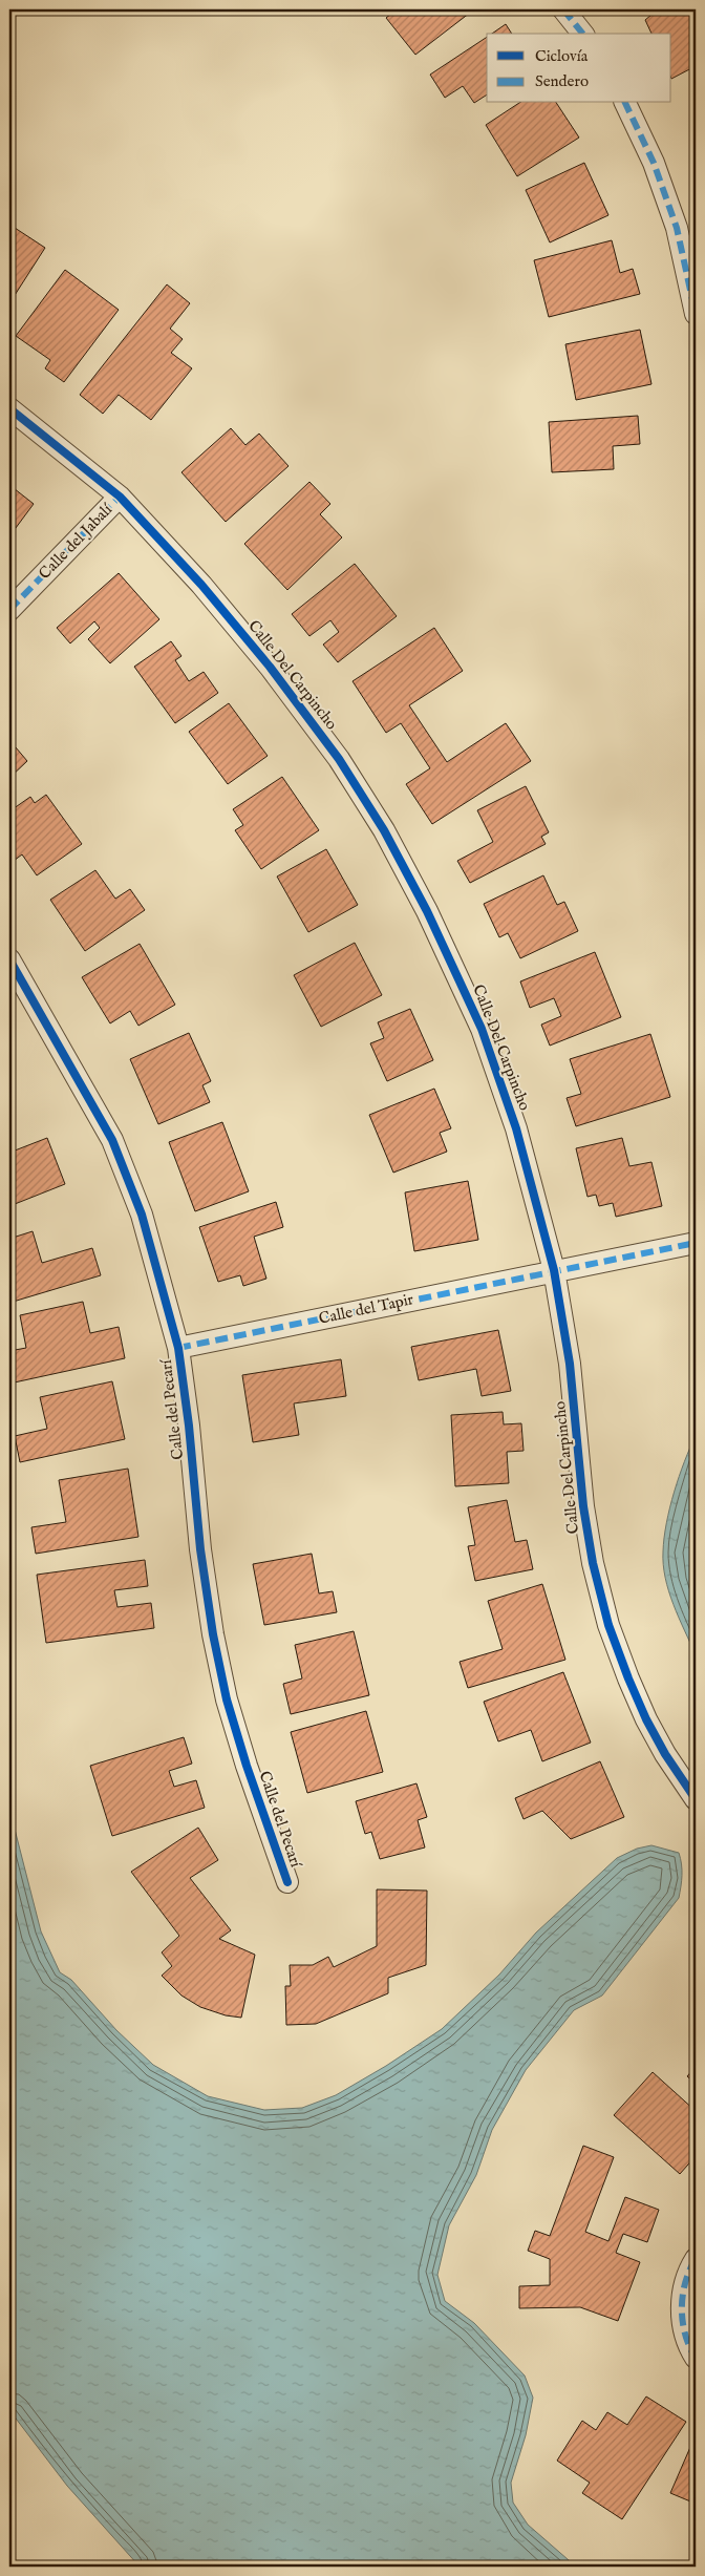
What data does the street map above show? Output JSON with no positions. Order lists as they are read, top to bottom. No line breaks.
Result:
{"streets":{"street":["Calle del Jabalí","Calle Del Carpincho","Calle del Tapir","Calle del Pecarí"]},"crossings":[["Calle del Jabalí","Calle Del Carpincho"],["Calle Del Carpincho","Calle del Tapir"],["Calle del Tapir","Calle del Pecarí"]],"legend":["Ciclovía","Sendero"]}
